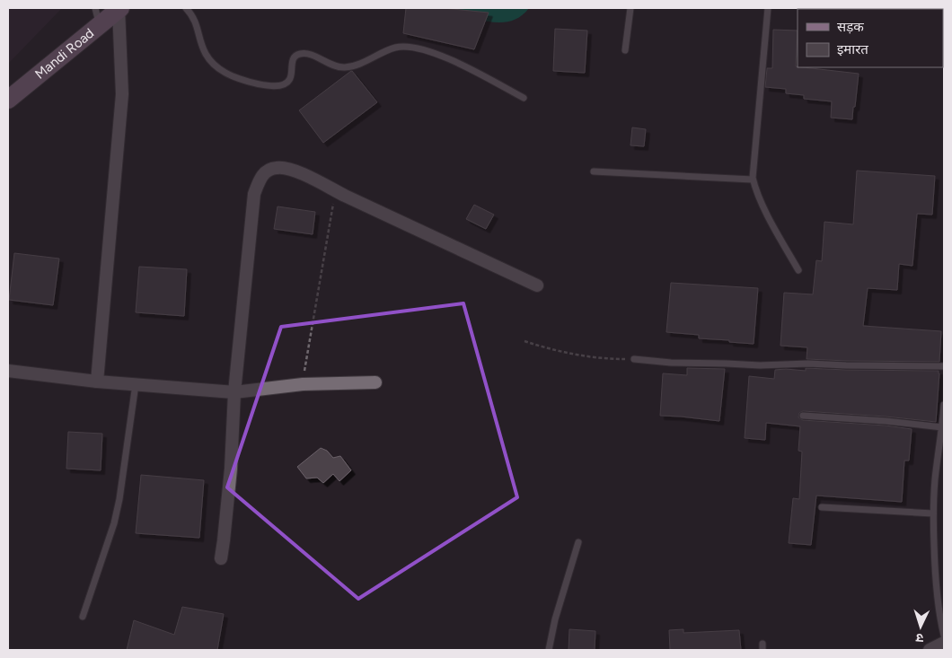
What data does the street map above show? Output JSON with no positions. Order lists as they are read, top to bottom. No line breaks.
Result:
{"streets":{"street":["Mandi Road"]},"legend":["सड़क","इमारत"],"north":"bottom"}
